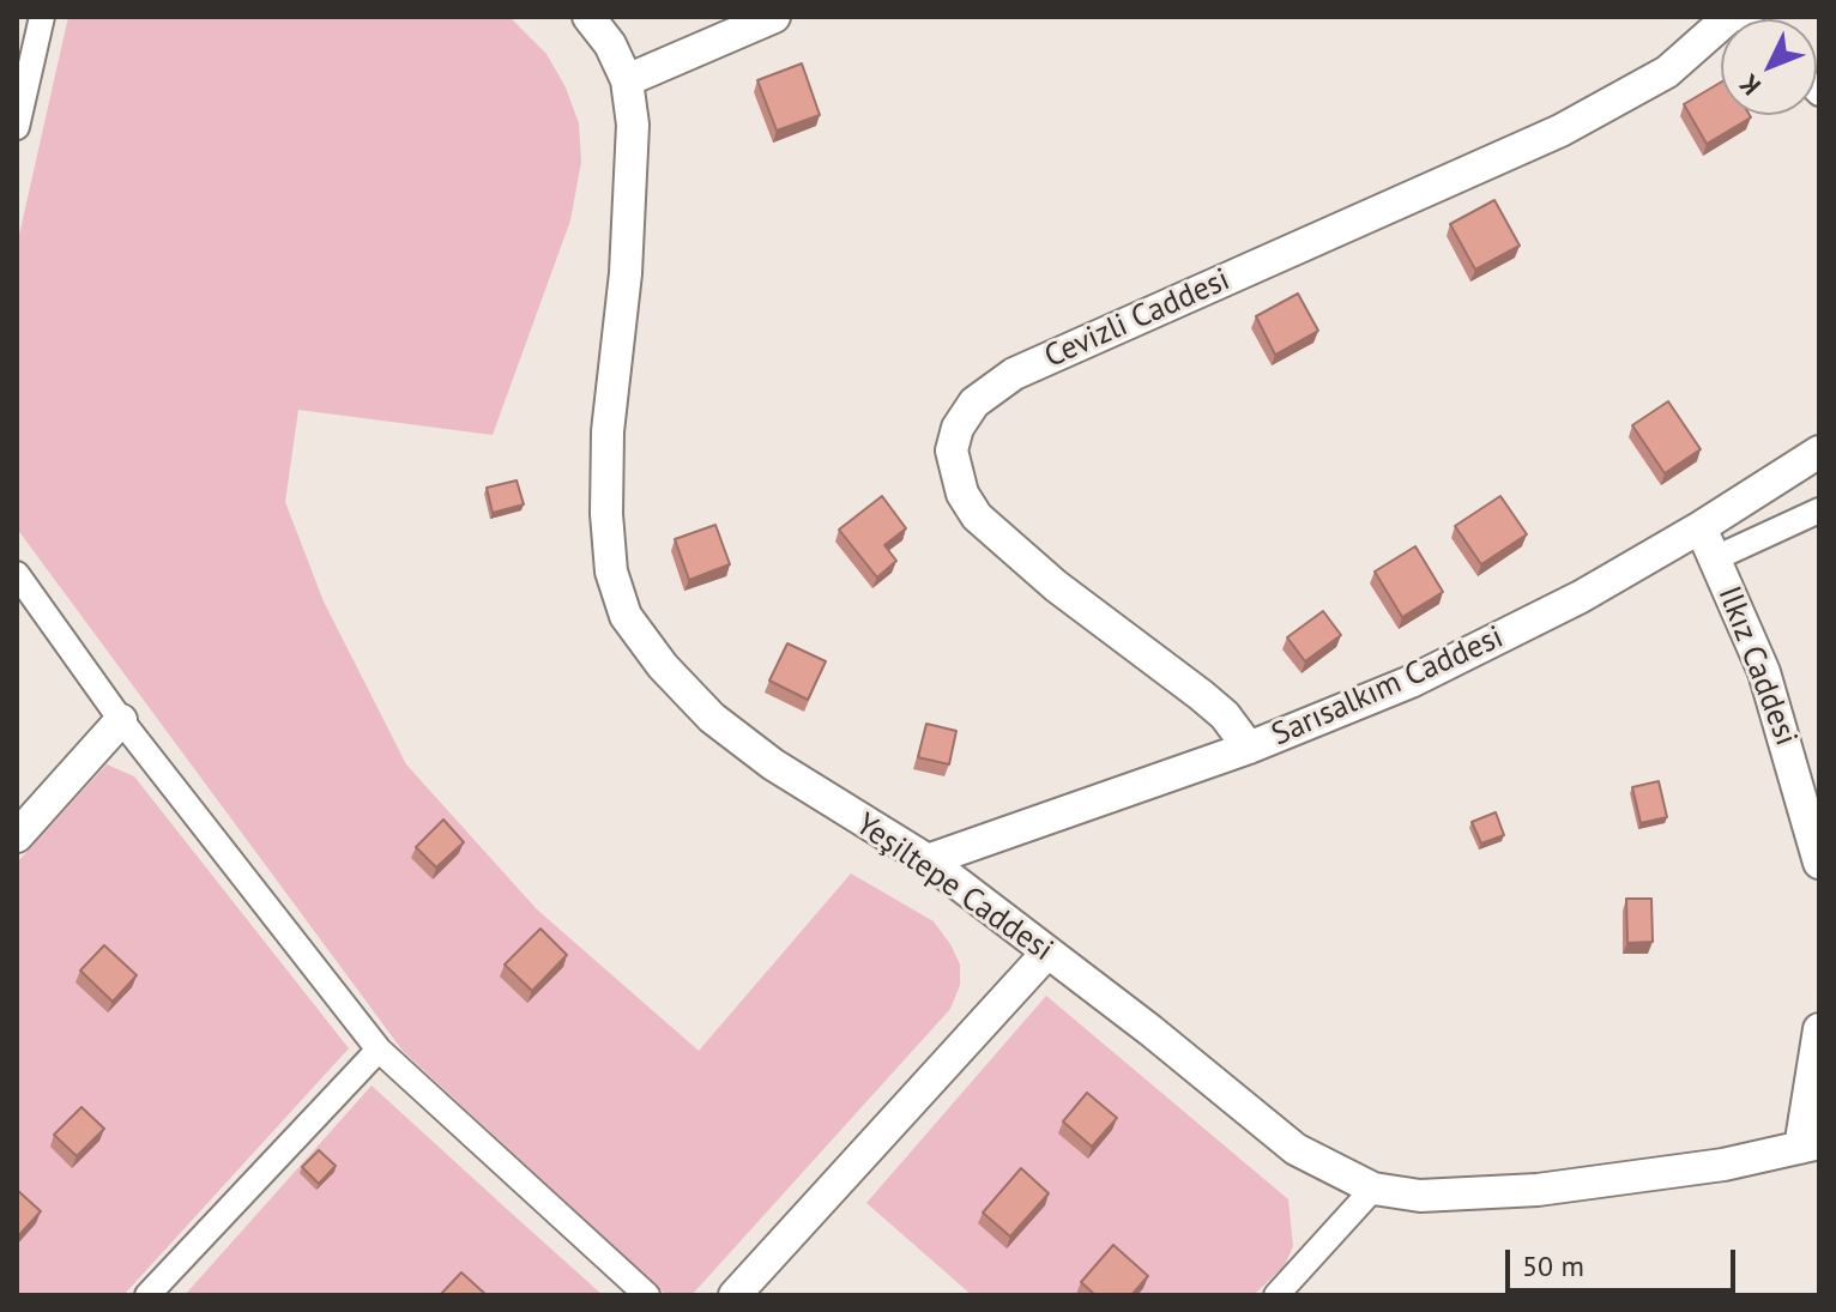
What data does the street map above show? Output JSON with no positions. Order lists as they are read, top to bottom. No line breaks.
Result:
{"streets":{"street":["Cevizli Caddesi","Ilkız Caddesi","Sarısalkım Caddesi","Yeşiltepe Caddesi"]},"crossings":[["Cevizli Caddesi","Sarısalkım Caddesi"],["Ilkız Caddesi","Sarısalkım Caddesi"],["Sarısalkım Caddesi","Yeşiltepe Caddesi"]],"scale_bar":"50 m","north":"bottom left"}
